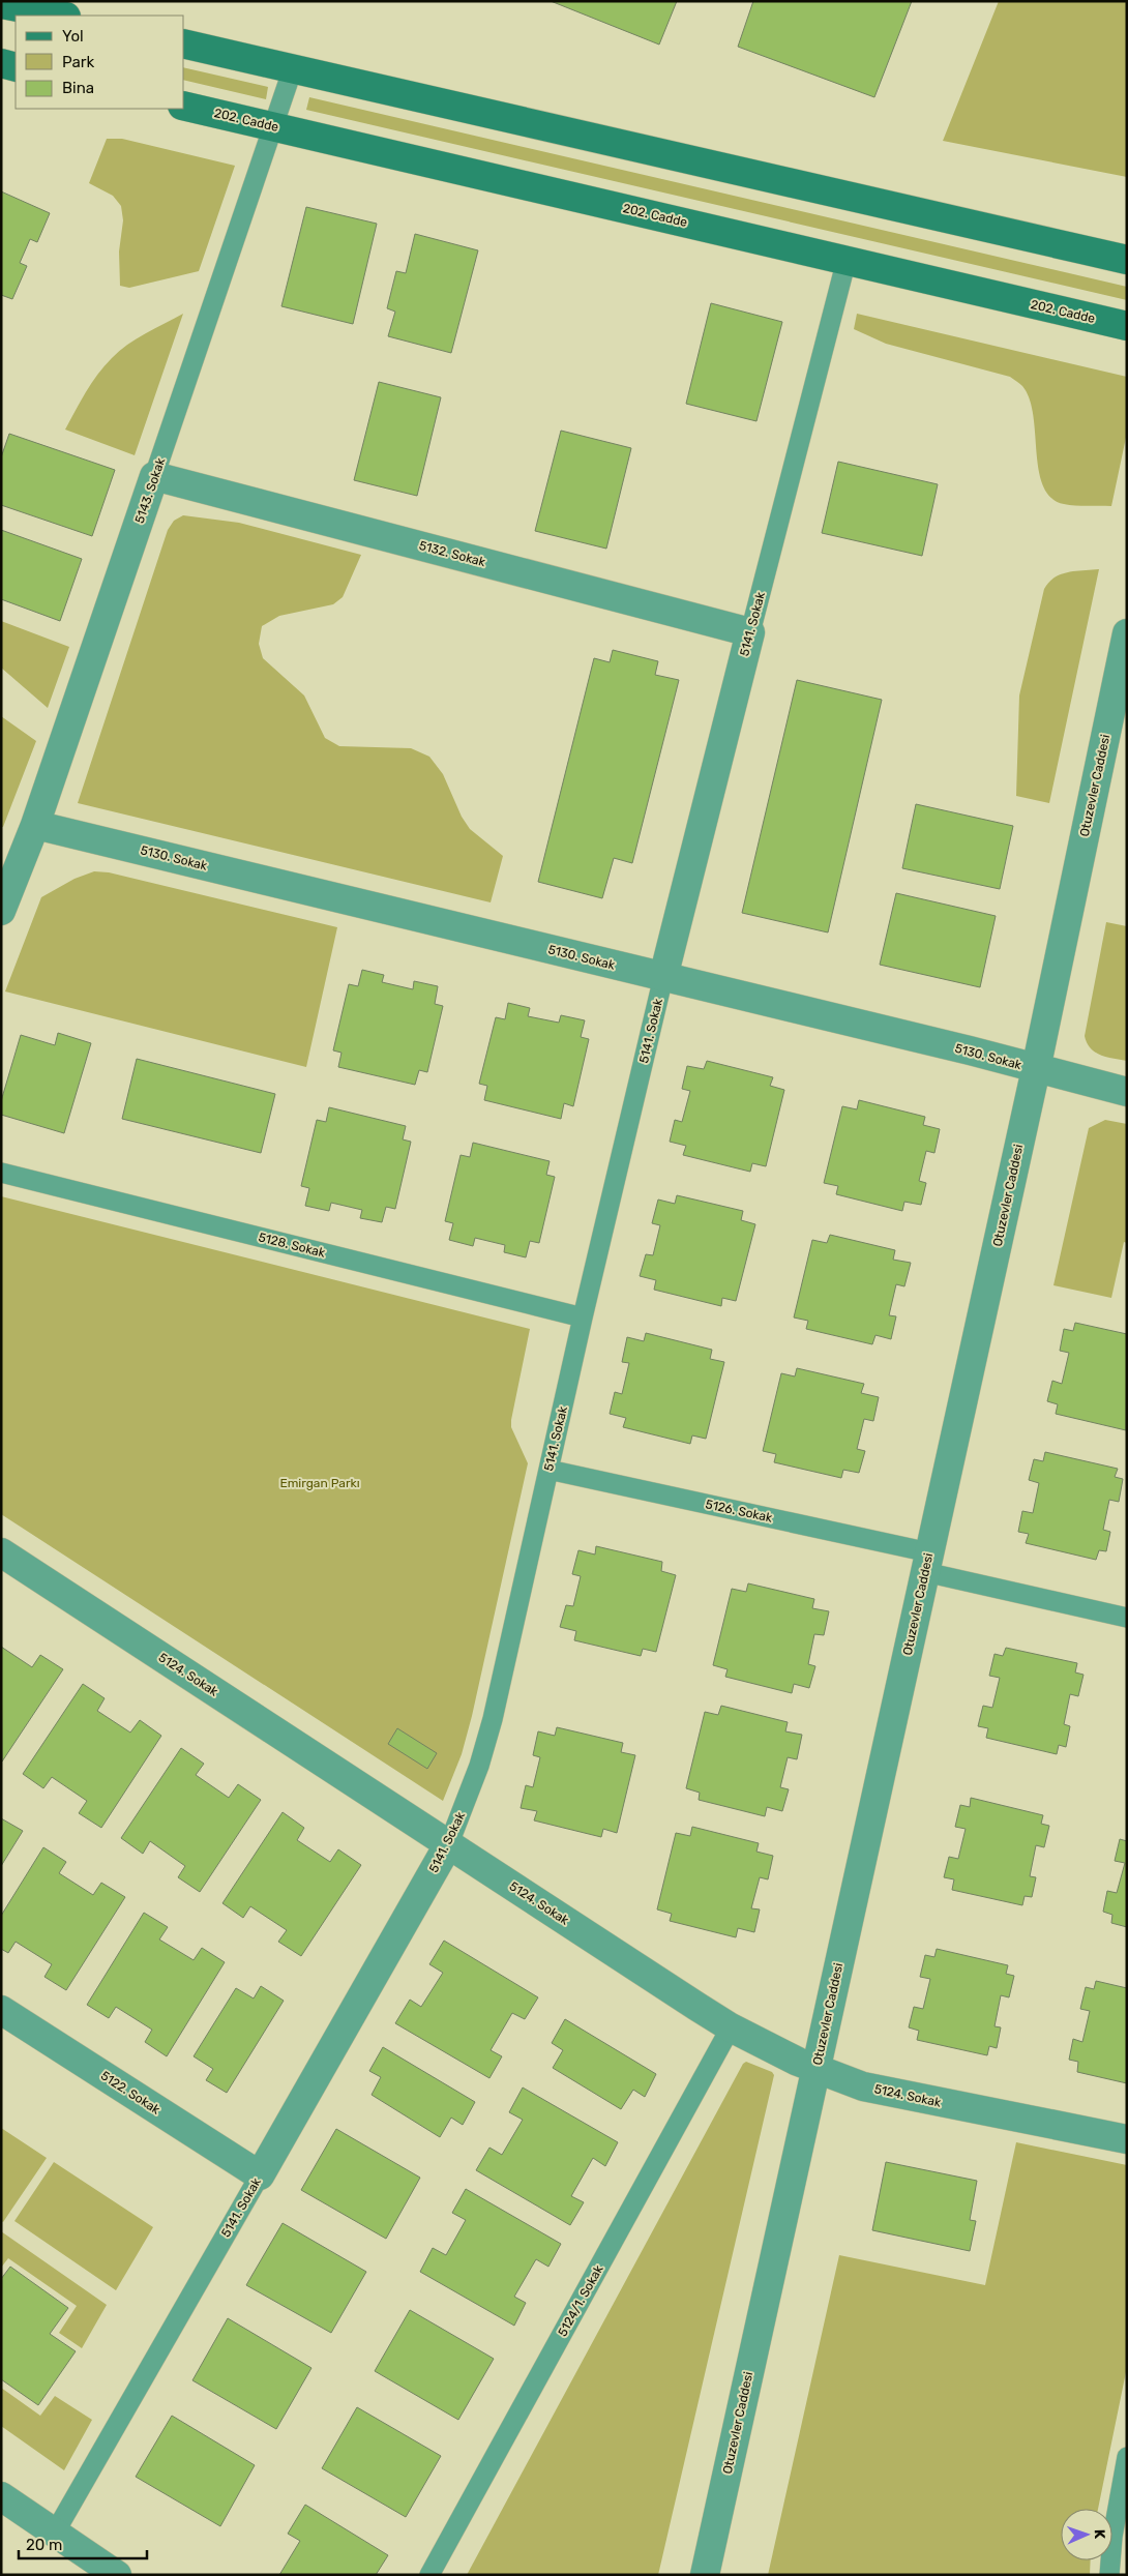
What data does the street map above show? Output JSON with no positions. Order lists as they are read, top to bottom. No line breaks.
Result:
{"streets":{"main road":["202. Cadde"],"street":["5143. Sokak","5132. Sokak","5141. Sokak","Otuzevler Caddesi","5130. Sokak","5124. Sokak","5122. Sokak"],"lane":["5128. Sokak","5126. Sokak","5124/1. Sokak"]},"crossings":[["202. Cadde","5143. Sokak"],["202. Cadde","5141. Sokak"],["5143. Sokak","5132. Sokak"],["5143. Sokak","5130. Sokak"],["5132. Sokak","5141. Sokak"],["5141. Sokak","5130. Sokak"],["5141. Sokak","5128. Sokak"],["5141. Sokak","5126. Sokak"],["5141. Sokak","5124. Sokak"],["5141. Sokak","5122. Sokak"],["Otuzevler Caddesi","5130. Sokak"],["Otuzevler Caddesi","5126. Sokak"],["Otuzevler Caddesi","5124. Sokak"],["5124. Sokak","5124/1. Sokak"]],"parks":["Emirgan Parkı"],"legend":["Yol","Park","Bina"],"scale_bar":"20 m","north":"right"}
